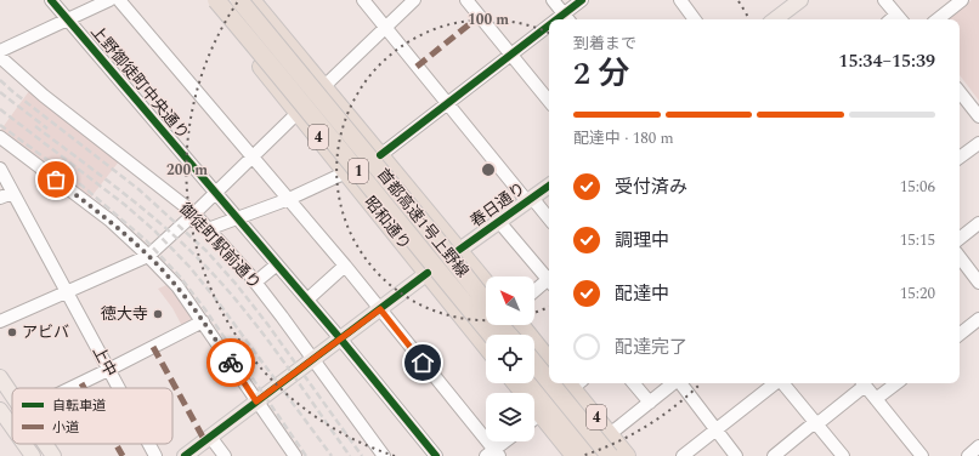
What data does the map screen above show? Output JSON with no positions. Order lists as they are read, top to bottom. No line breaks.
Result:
{"streets":{"highway":["4","1","昭和通り","首都高速1号上野線"],"main road":["春日通り"],"street":["上野御徒町中央通り","御徒町駅前通り","上中"]},"crossings":[["上野御徒町中央通り","春日通り"],["4","春日通り"],["春日通り","昭和通り"],["春日通り","御徒町駅前通り"]],"places":["徳大寺","アビバ"],"legend":["自転車道","小道"],"north":"top left","page":{"heading":["2 分","到着まで","15:34–15:39"],"bar":"配達中 · 180 m","list":[["受付済み","15:06"],["調理中","15:15"],["配達中","15:20"],"配達完了"]},"rings":["100 m","200 m"]}
